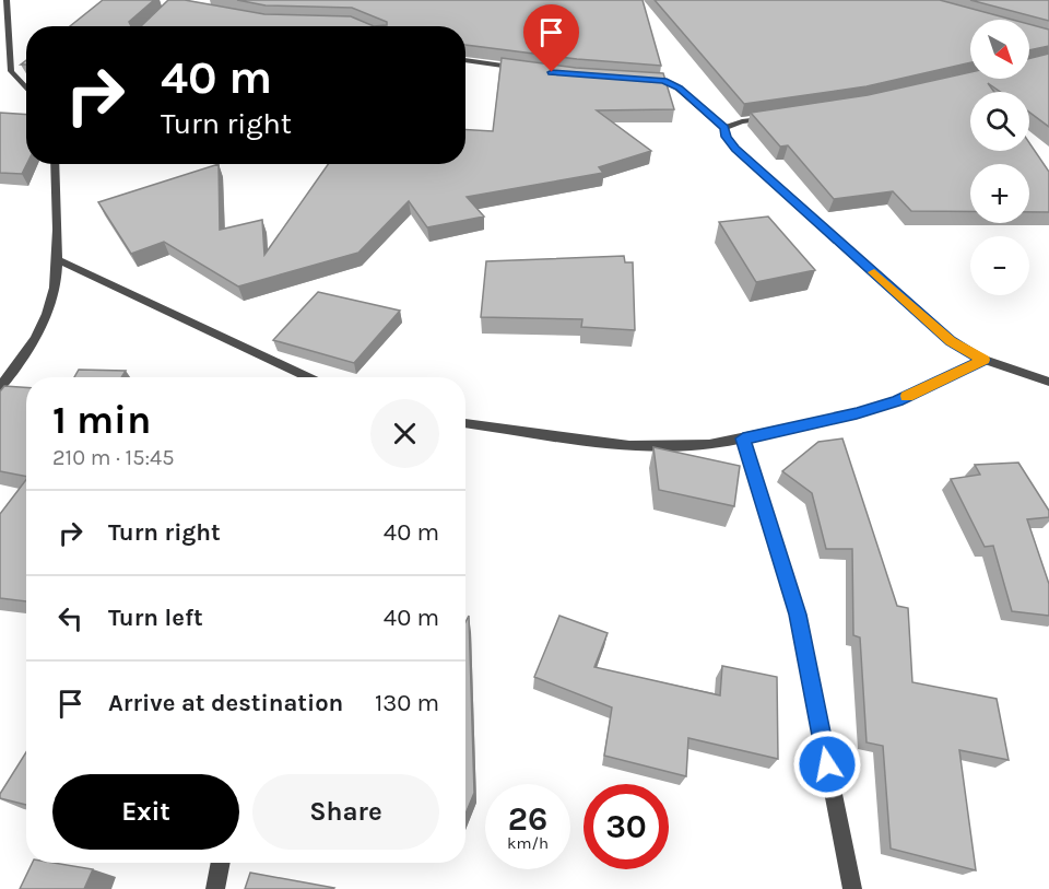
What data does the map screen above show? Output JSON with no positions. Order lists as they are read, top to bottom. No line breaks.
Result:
{"north":"bottom right","page":{"map_buttons":["+","−"],"turn":["40 m","Turn right"],"heading":["1 min","210 m · 15:45"],"list":[{"name":"Turn right","value":"40 m"},{"name":"Turn left","value":"40 m"},{"name":"Arrive at destination","value":"130 m"}],"buttons":["Exit","Share"],"speed":"26 km/h","limit":"30"}}
